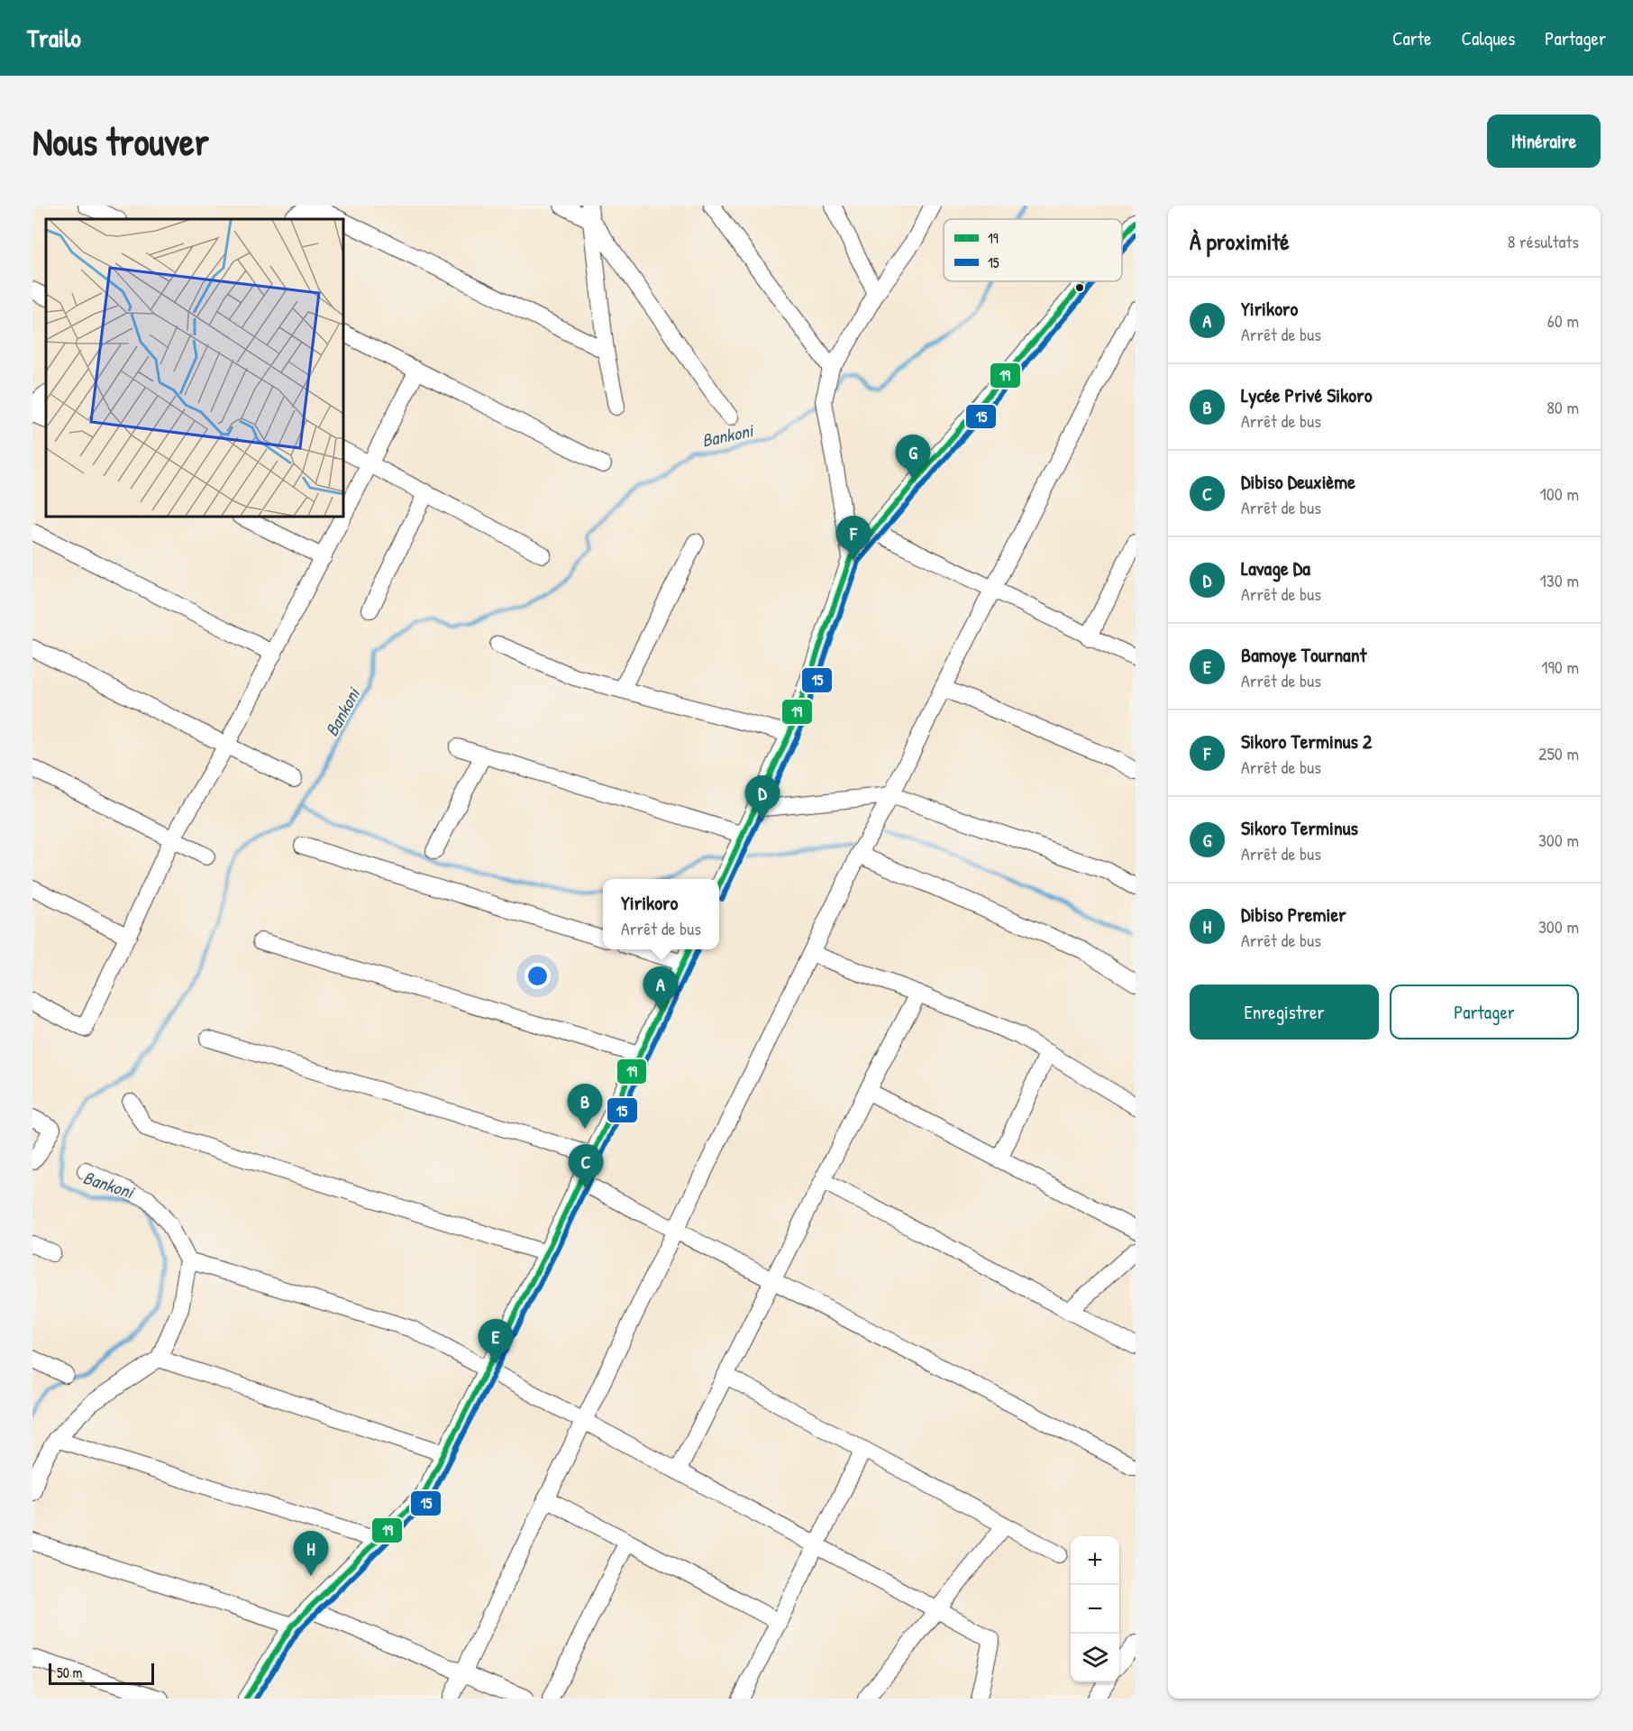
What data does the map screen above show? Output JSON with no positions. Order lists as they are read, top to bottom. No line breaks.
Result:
{"water":["Bankoni"],"lines":["transit line 19","transit line 15"],"legend":["19","15"],"scale_bar":"50 m","page":{"header":"Trailo","nav":["Carte","Calques","Partager"],"buttons":["Itinéraire",["Enregistrer","Partager"]],"title":"Nous trouver","heading":["À proximité","8 résultats"],"list":[{"mark":"A","name":"Yirikoro","note":"Arrêt de bus","value":"60 m"},{"mark":"B","name":"Lycée Privé Sikoro","note":"Arrêt de bus","value":"80 m"},{"mark":"C","name":"Dibiso Deuxième","note":"Arrêt de bus","value":"100 m"},{"mark":"D","name":"Lavage Da","note":"Arrêt de bus","value":"130 m"},{"mark":"E","name":"Bamoye Tournant","note":"Arrêt de bus","value":"190 m"},{"mark":"F","name":"Sikoro Terminus 2","note":"Arrêt de bus","value":"250 m"},{"mark":"G","name":"Sikoro Terminus","note":"Arrêt de bus","value":"300 m"},{"mark":"H","name":"Dibiso Premier","note":"Arrêt de bus","value":"300 m"}],"pins":["G","F","D","A","B","C","E","H"],"popup":["Yirikoro","Arrêt de bus"],"map_buttons":["+","−"],"scale":"50 m"}}
